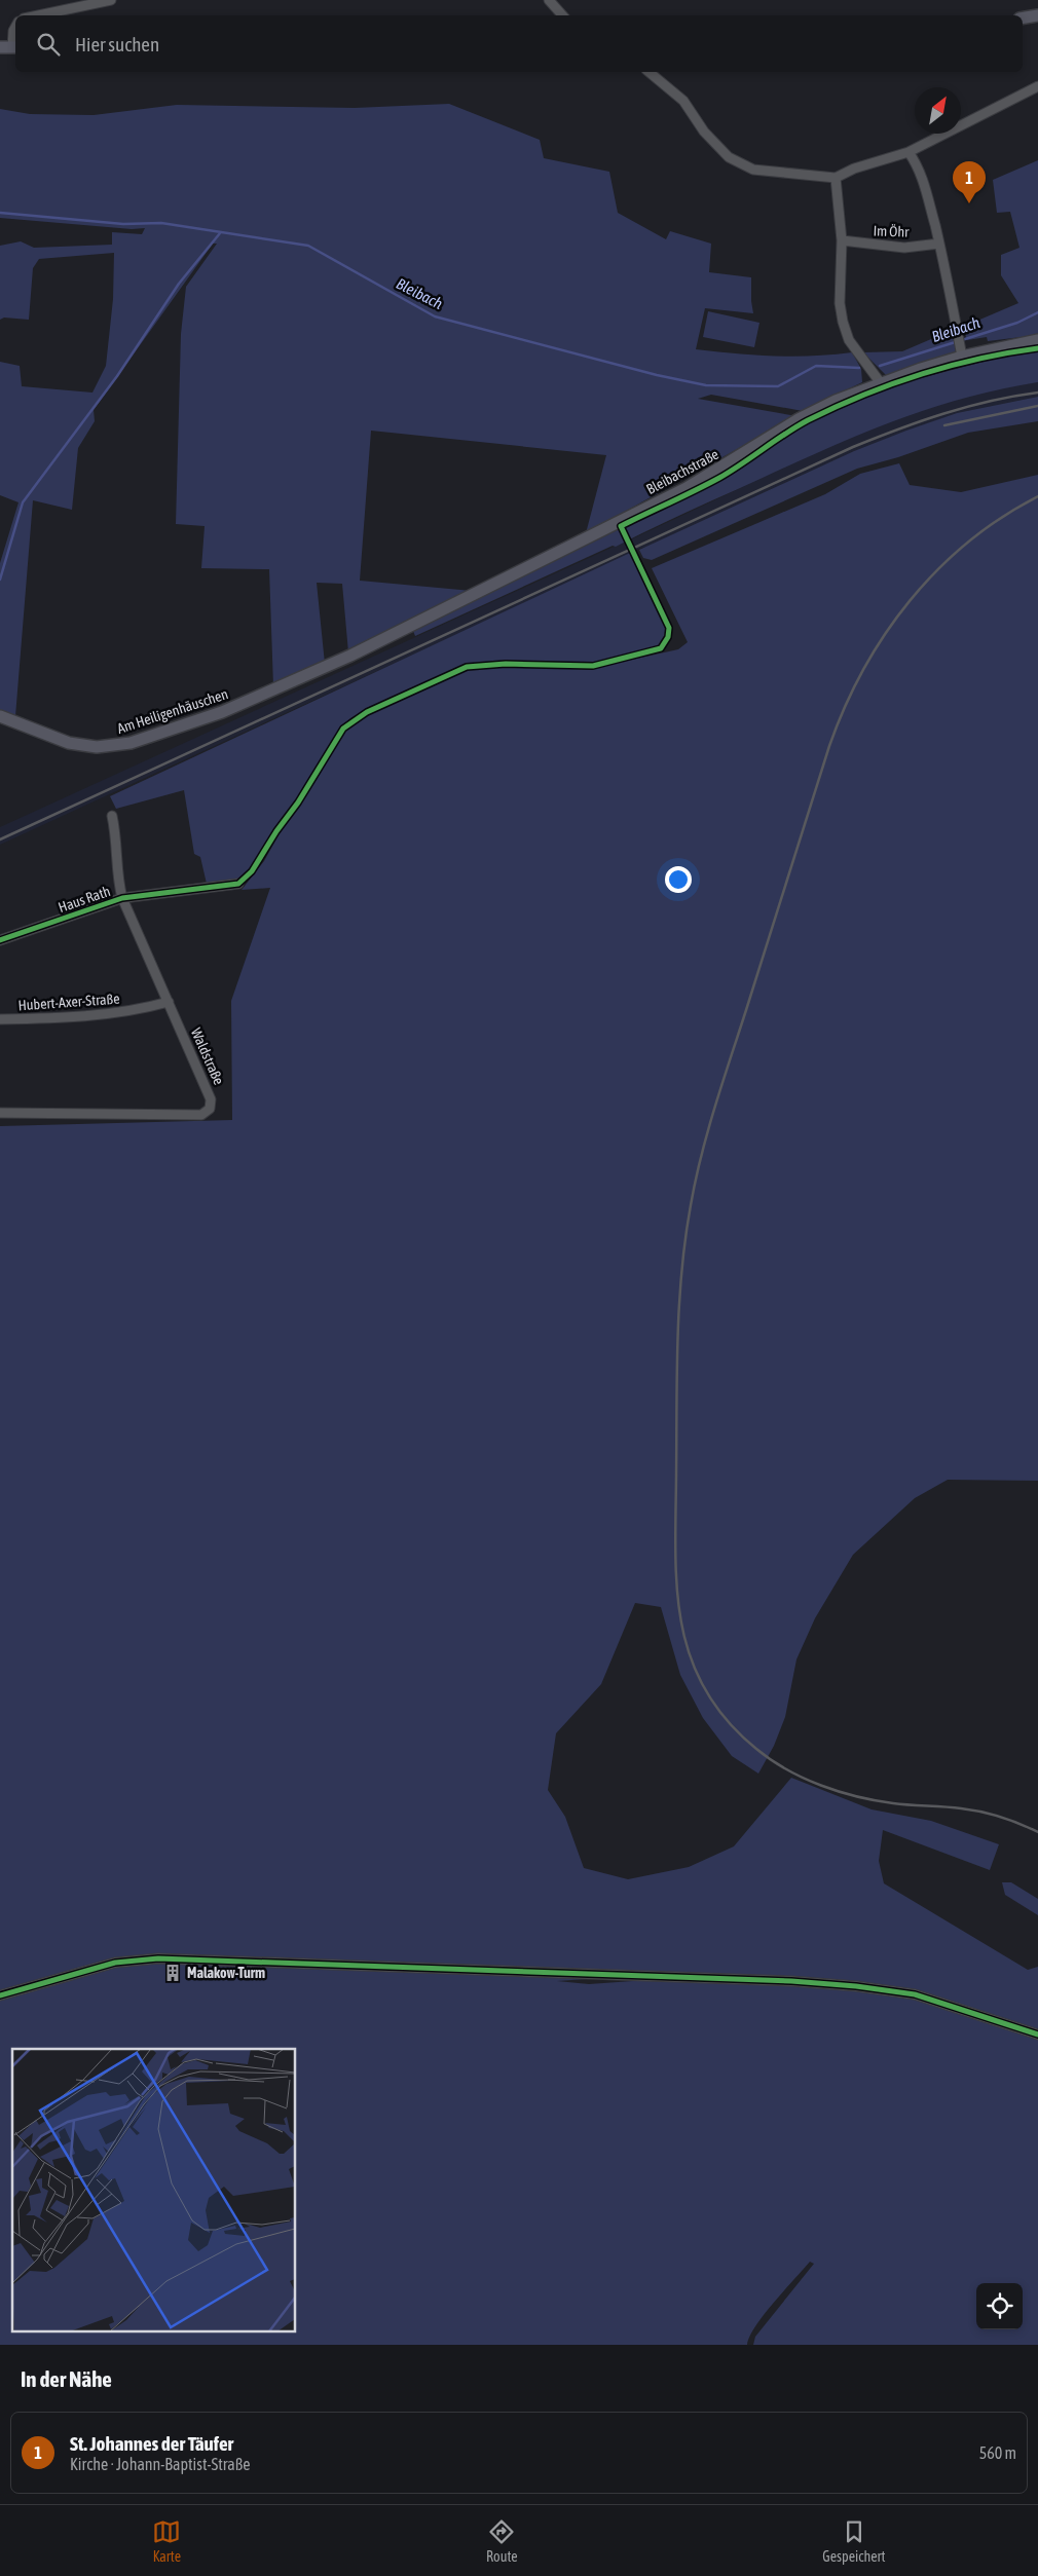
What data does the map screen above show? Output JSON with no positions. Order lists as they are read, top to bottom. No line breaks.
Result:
{"streets":{"main road":["Bleibachstraße","Am Heiligenhäuschen"],"street":["Im Öhr","Haus Rath","Hubert-Axer-Straße","Waldstraße"]},"crossings":[["Bleibachstraße","Am Heiligenhäuschen"],["Haus Rath","Waldstraße"],["Hubert-Axer-Straße","Waldstraße"]],"water":["Bleibach"],"places":{"building":["Malakow-Turm"]},"north":"top right","page":{"search":"Hier suchen","pins":"1","heading":"In der Nähe","list":[{"mark":"1","name":"St. Johannes der Täufer","note":"Kirche · Johann-Baptist-Straße","value":"560 m"}],"nav":["Karte","Route","Gespeichert"]}}
